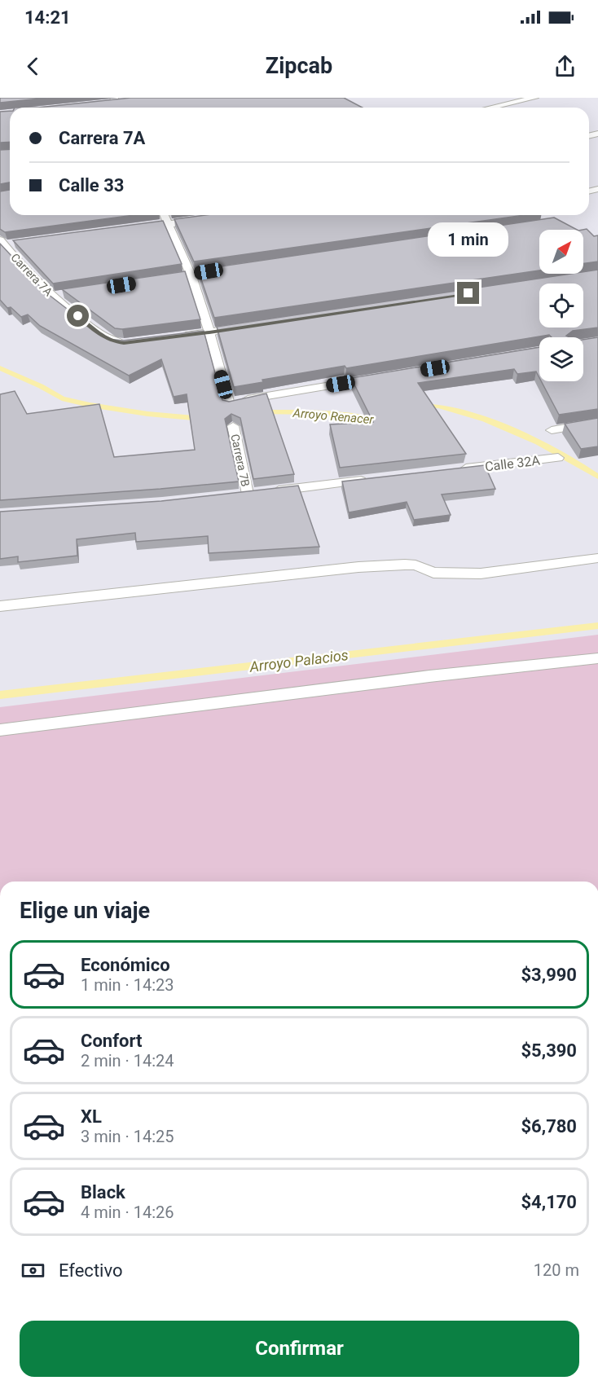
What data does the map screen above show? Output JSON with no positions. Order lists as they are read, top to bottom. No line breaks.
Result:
{"streets":{"street":["Carrera 7A","Carrera 7B","Calle 32A"]},"water":["Arroyo Renacer","Arroyo Palacios"],"north":"top right","page":{"status":"14:21","header":"Zipcab","banner":["Carrera 7A","Calle 33"],"bubble":"1 min","heading":"Elige un viaje","list":[{"name":"Económico","note":"1 min · 14:23","value":"$3,990"},{"name":"Confort","note":"2 min · 14:24","value":"$5,390"},{"name":"XL","note":"3 min · 14:25","value":"$6,780"},{"name":"Black","note":"4 min · 14:26","value":"$4,170"}],"pay":["Efectivo","120 m"],"buttons":"Confirmar"}}
